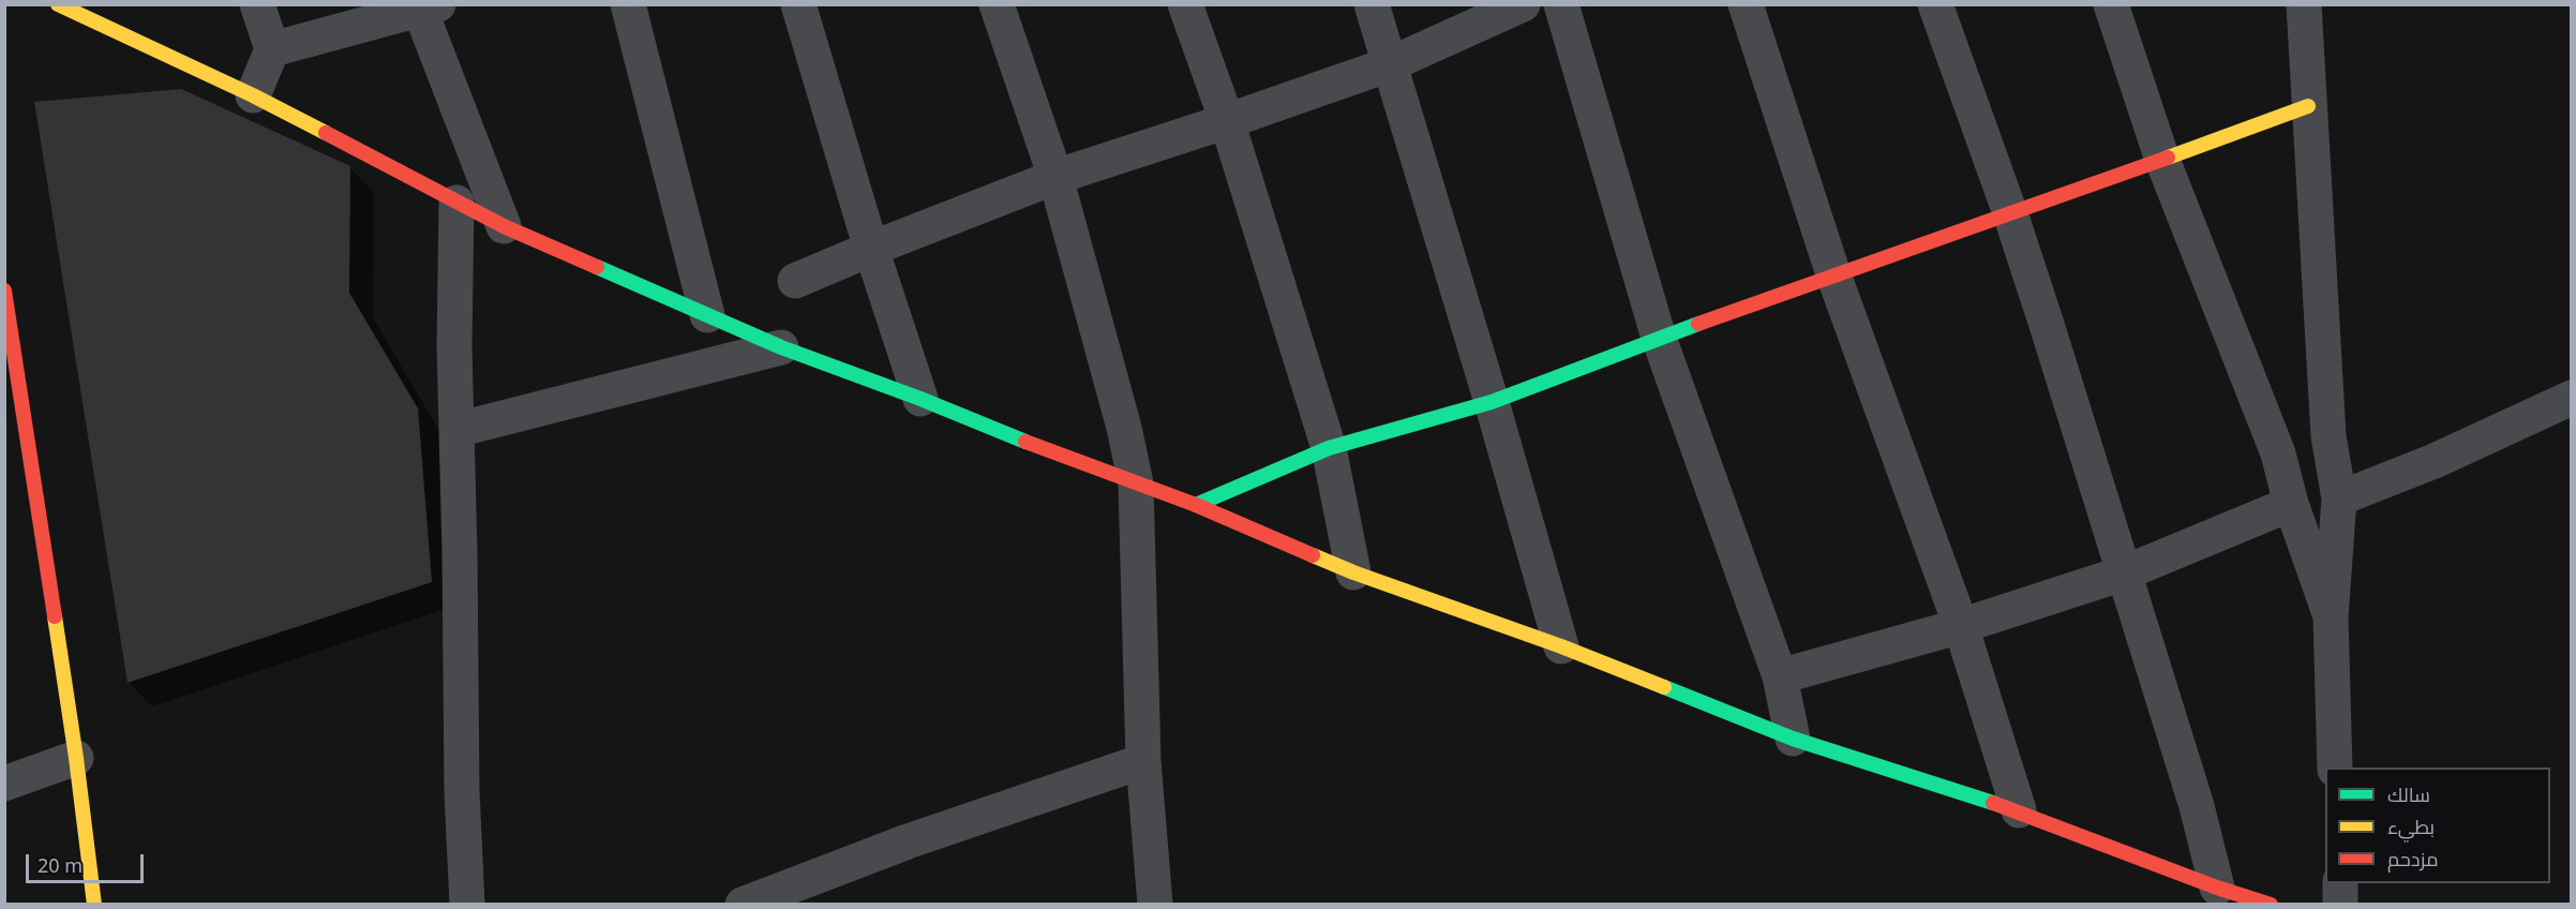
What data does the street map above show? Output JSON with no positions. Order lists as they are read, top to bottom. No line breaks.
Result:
{"legend":["سالك","بطيء","مزدحم"],"scale_bar":"20 m"}
